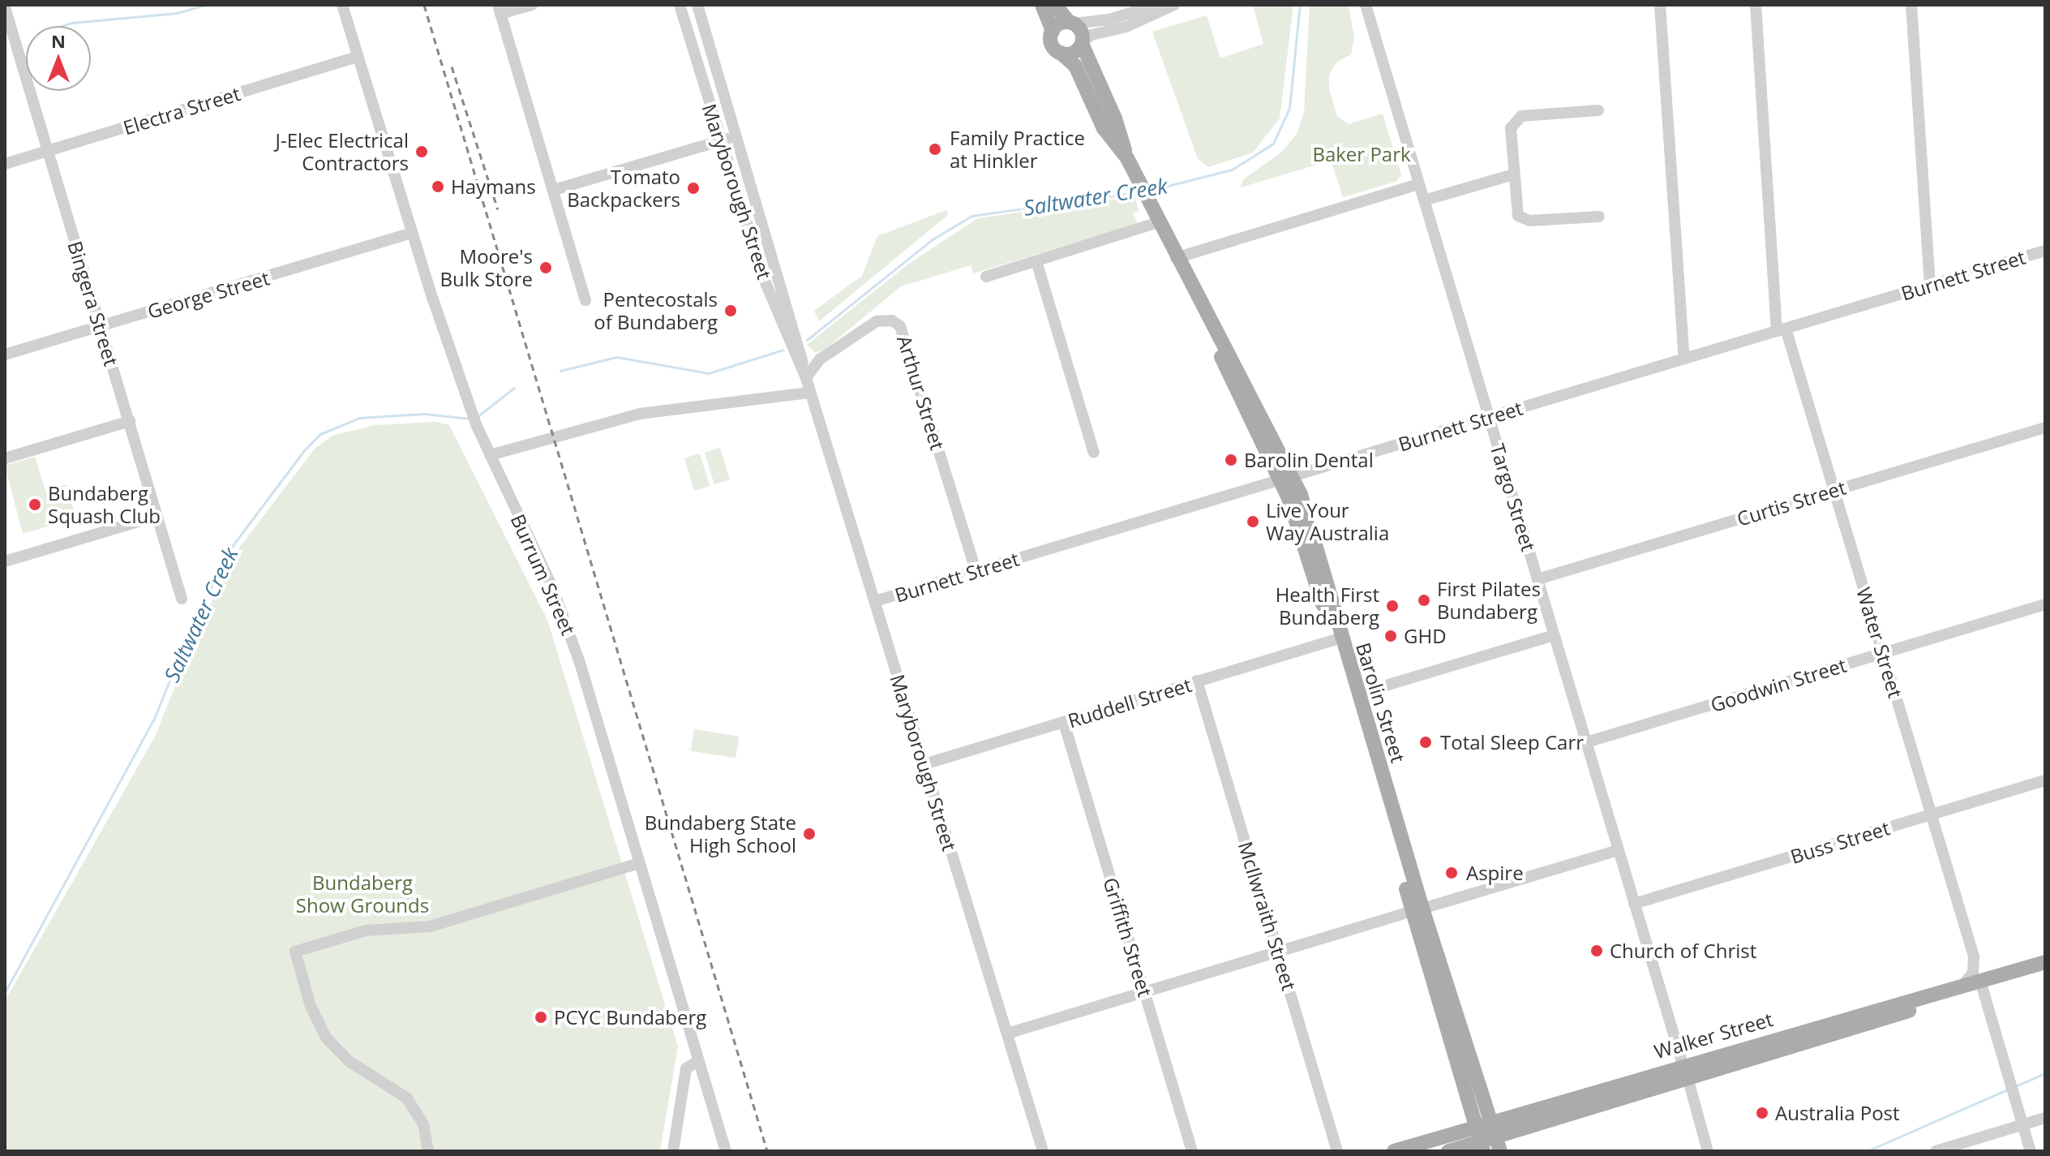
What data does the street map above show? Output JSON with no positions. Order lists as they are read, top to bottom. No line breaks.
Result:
{"streets":{"main road":["Barolin Street","Walker Street"],"street":["Electra Street","Maryborough Street","Burnett Street","George Street","Bingera Street","Arthur Street","Targo Street","Curtis Street","Burrum Street","Water Street","Goodwin Street","Ruddell Street","Buss Street","McIlwraith Street","Griffith Street"]},"crossings":[["Electra Street","Bingera Street"],["Electra Street","Burrum Street"],["Maryborough Street","Burnett Street"],["Maryborough Street","Arthur Street"],["Maryborough Street","Ruddell Street"],["Burnett Street","Arthur Street"],["Burnett Street","Targo Street"],["Burnett Street","Water Street"],["Burnett Street","Barolin Street"],["George Street","Bingera Street"],["George Street","Burrum Street"],["Targo Street","Curtis Street"],["Targo Street","Goodwin Street"],["Targo Street","Buss Street"],["Targo Street","Walker Street"],["Curtis Street","Water Street"],["Water Street","Goodwin Street"],["Water Street","Buss Street"],["Ruddell Street","Barolin Street"],["Ruddell Street","McIlwraith Street"],["Ruddell Street","Griffith Street"],["Barolin Street","Walker Street"]],"water":["Saltwater Creek"],"parks":["Baker Park","Bundaberg Show Grounds"],"places":["Family Practice at Hinkler","J-Elec Electrical Contractors","Haymans","Tomato Backpackers","Moore's Bulk Store","Pentecostals of Bundaberg","Barolin Dental","Bundaberg Squash Club","Live Your Way Australia","First Pilates Bundaberg","Health First Bundaberg","GHD","Total Sleep Carr","Bundaberg State High School","Aspire","Church of Christ","PCYC Bundaberg","Australia Post"],"north":"top"}
